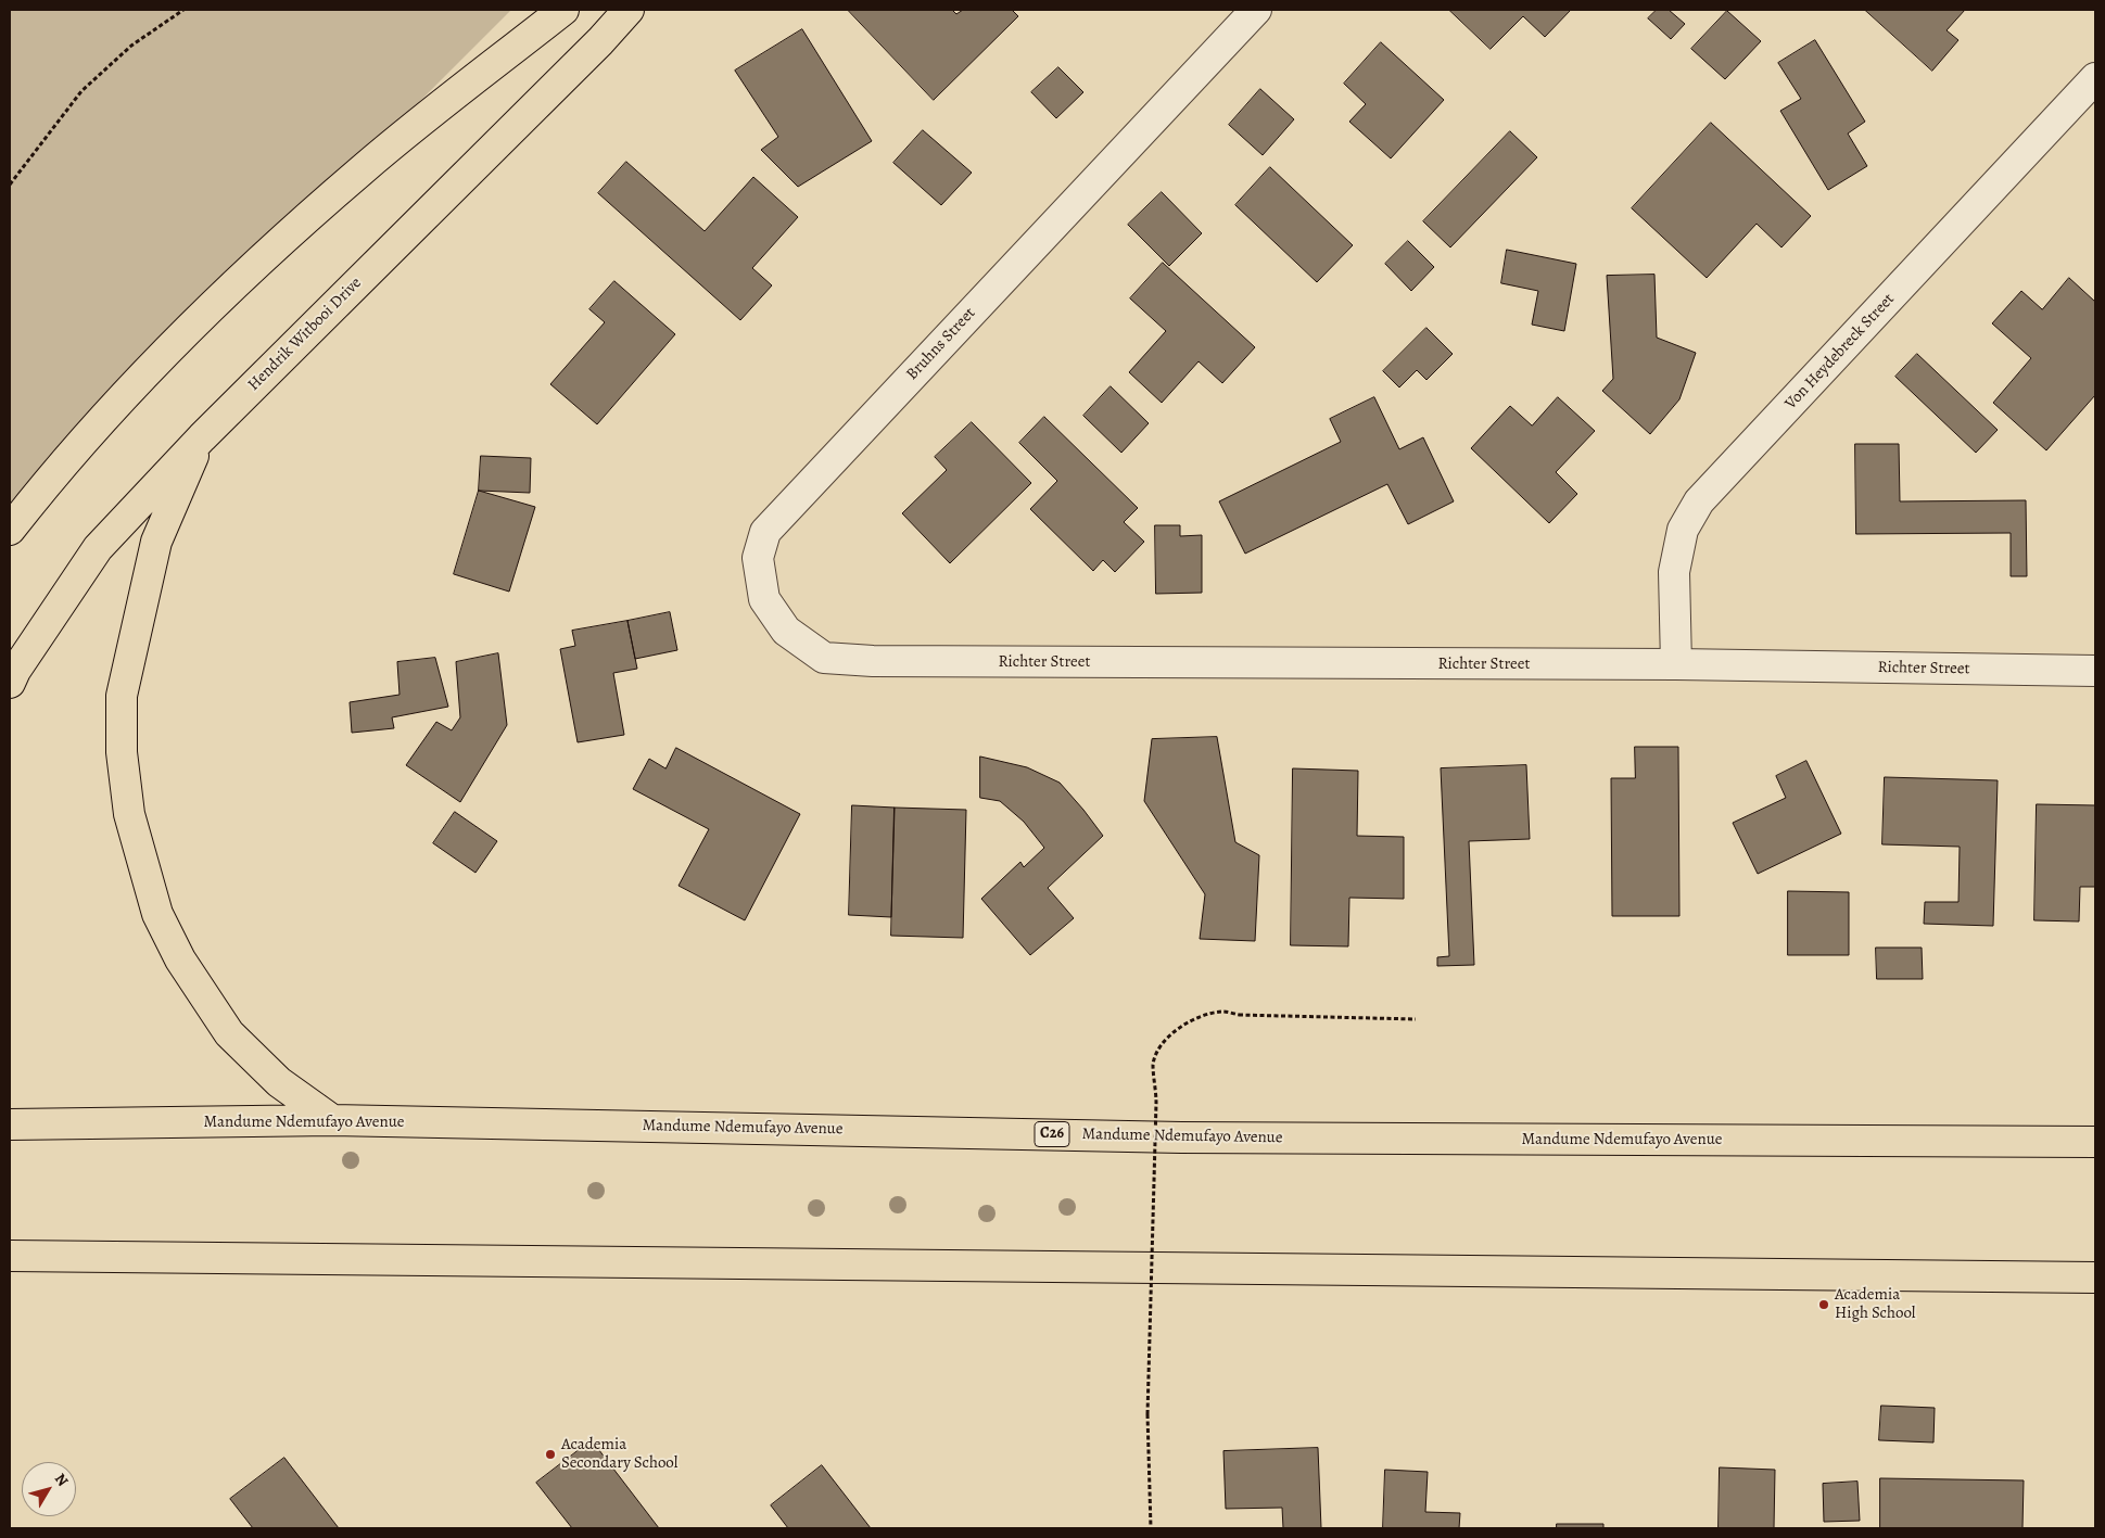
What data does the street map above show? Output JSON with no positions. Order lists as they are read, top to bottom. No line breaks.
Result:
{"streets":{"main road":["Hendrik Witbooi Drive","Mandume Ndemufayo Avenue","C26"],"street":["Bruhns Street","Von Heydebreck Street","Richter Street"]},"crossings":[["Bruhns Street","Richter Street"],["Von Heydebreck Street","Richter Street"]],"places":["Academia High School","Academia Secondary School"],"north":"top right"}
